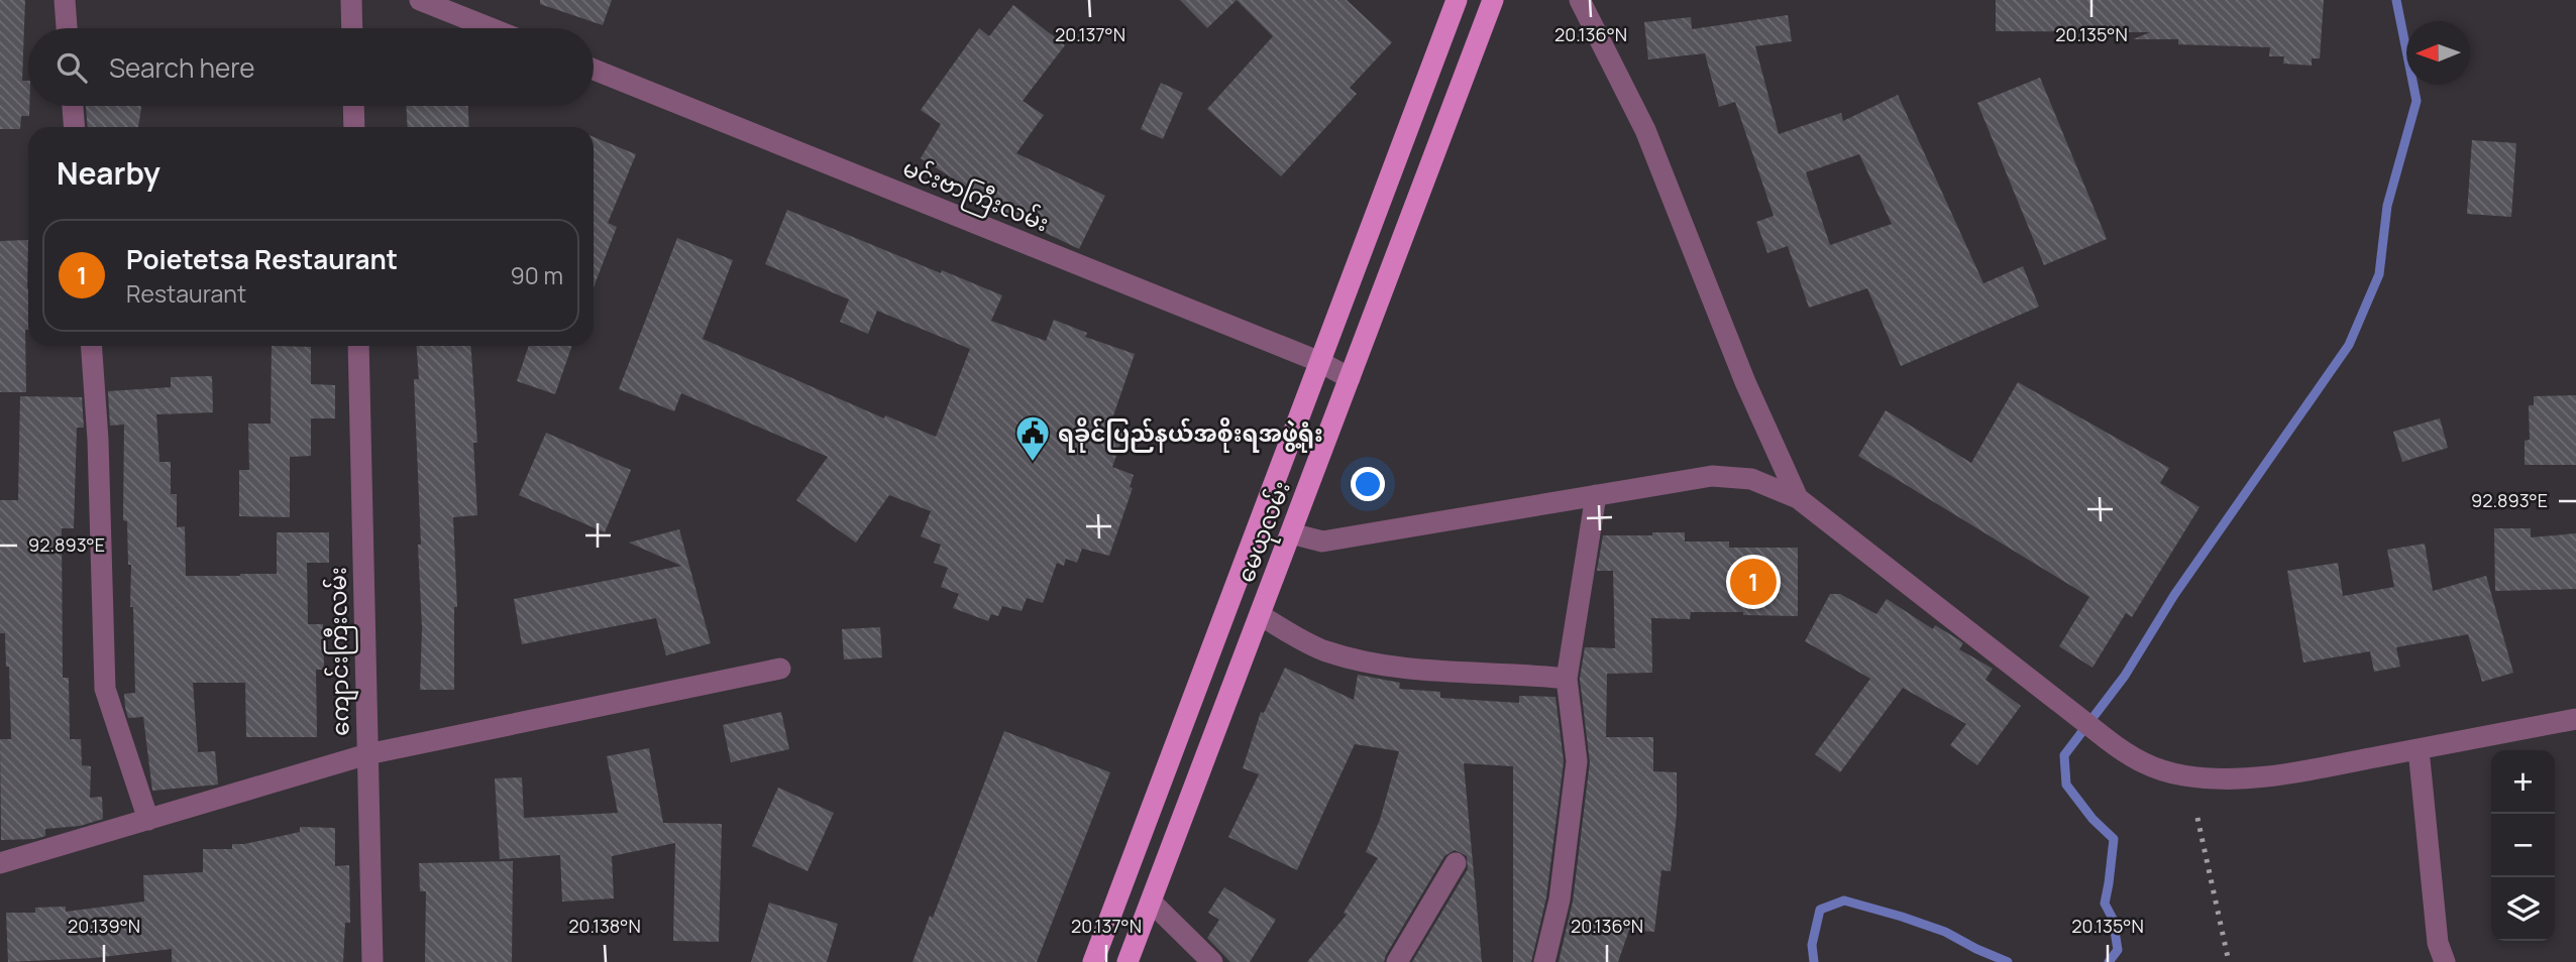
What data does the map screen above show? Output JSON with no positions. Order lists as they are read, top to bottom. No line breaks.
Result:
{"streets":{"main road":["မေယုလမ်း"],"street":["မင်းဗာကြီးလမ်း","ကျောင်းကြီးလမ်း"]},"crossings":[["မင်းဗာကြီးလမ်း","မေယုလမ်း"]],"places":{"public building":["ရခိုင်ပြည်နယ်အစိုးရအဖွဲ့ရုံး"]},"north":"left","page":{"search":"Search here","heading":"Nearby","list":[{"mark":"1","name":"Poietetsa Restaurant","note":"Restaurant","value":"90 m"}],"pins":"1","map_buttons":["+","−"]},"coordinates":["20.137°N","20.136°N","20.135°N","92.893°E","20.139°N","20.138°N"]}
